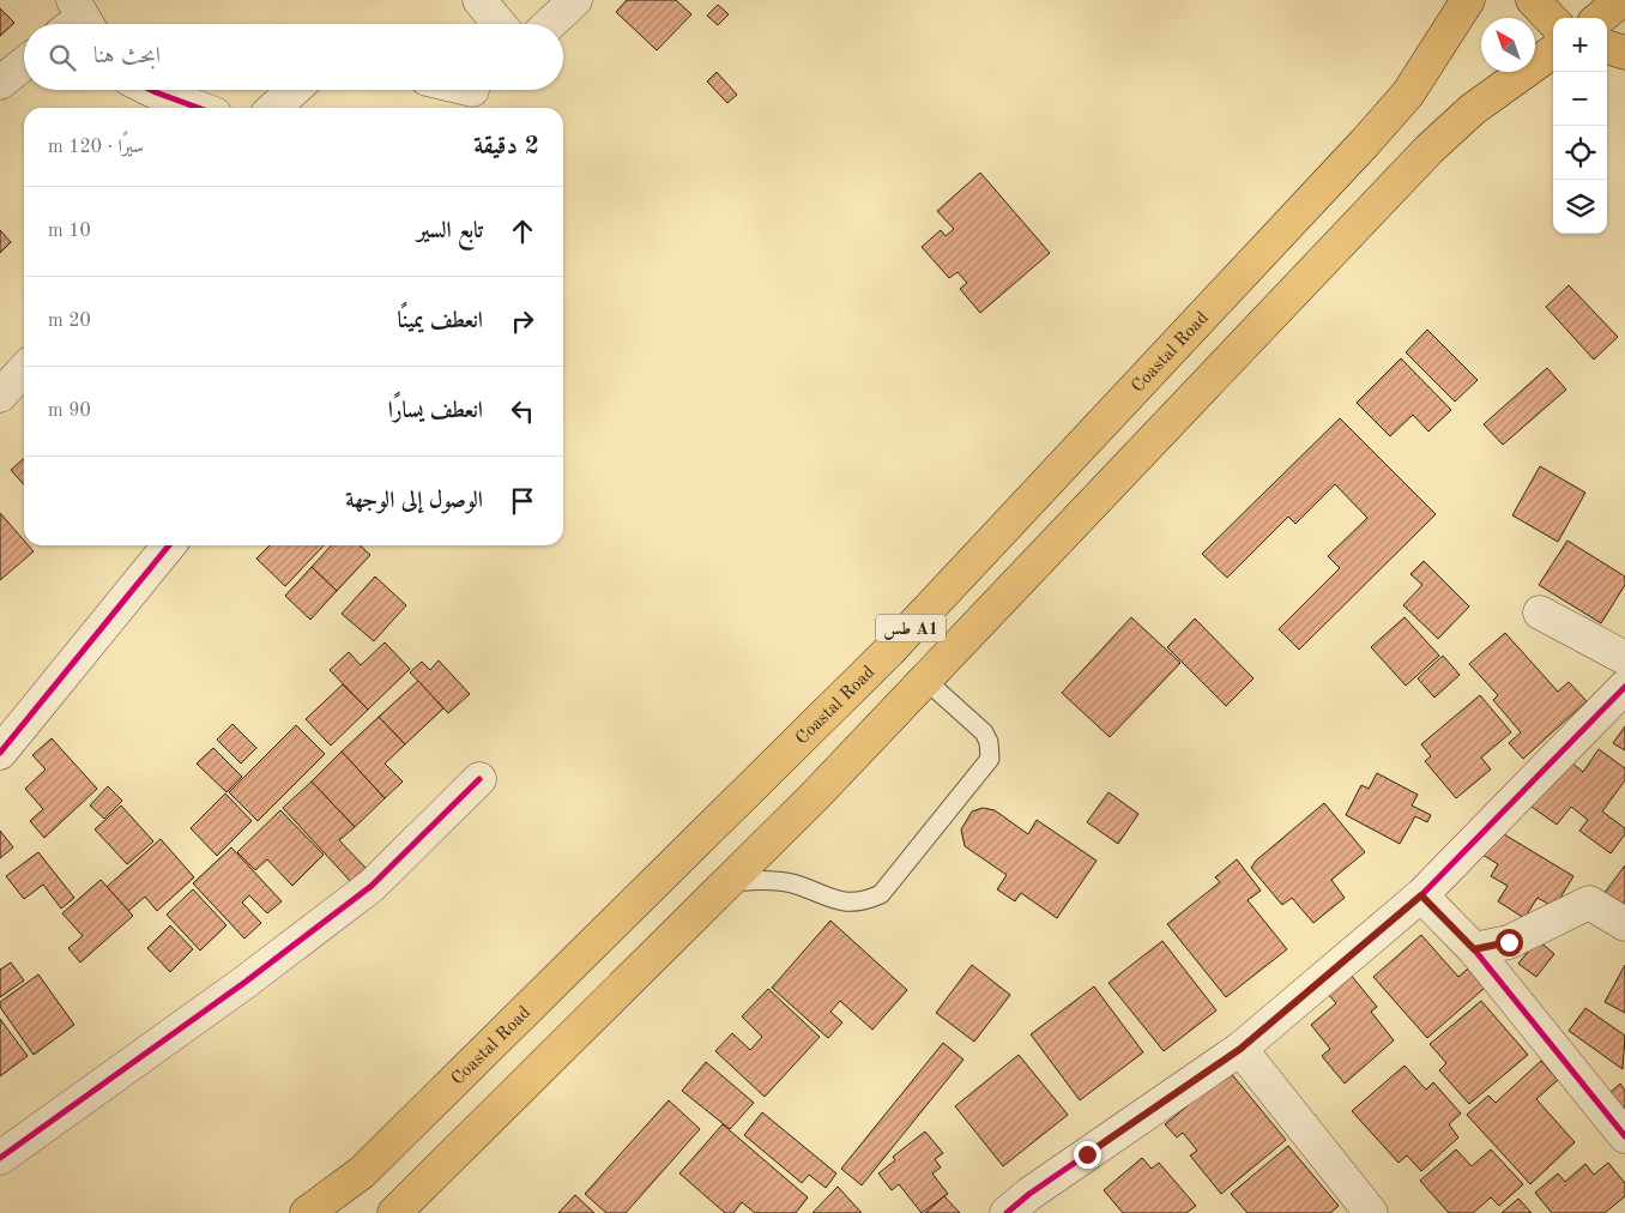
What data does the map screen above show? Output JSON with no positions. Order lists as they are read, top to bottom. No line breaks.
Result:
{"streets":{"main road":["Coastal Road","طس A1"]},"north":"top left","page":{"map_buttons":["+","−"],"search":"ابحث هنا","heading":["2 دقيقة","سيرًا · 120 m"],"list":[["تابع السير","10 m"],["انعطف يمينًا","20 m"],["انعطف يسارًا","90 m"],"الوصول إلى الوجهة"]}}
